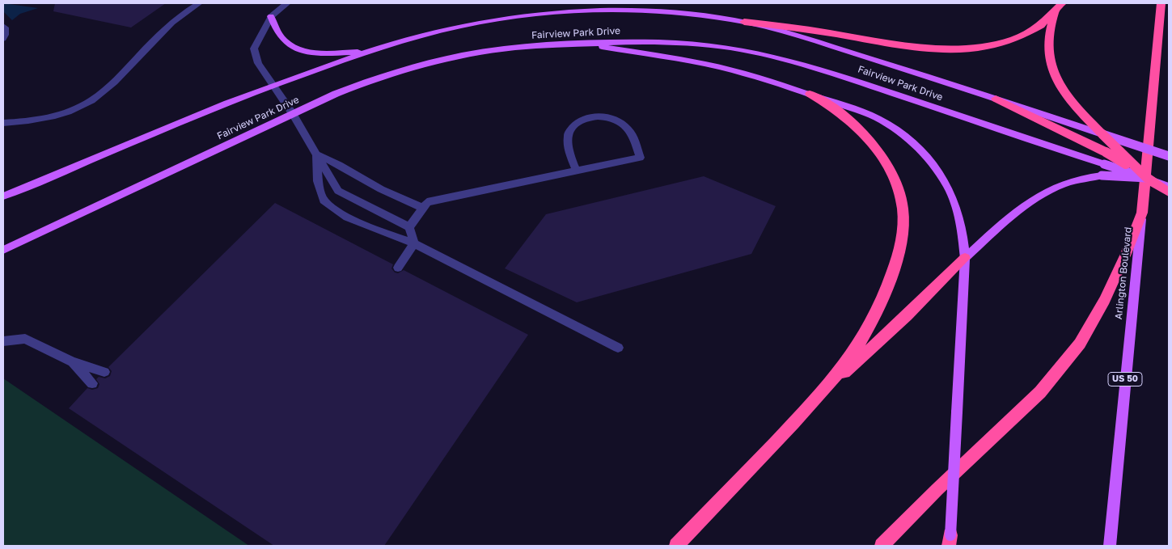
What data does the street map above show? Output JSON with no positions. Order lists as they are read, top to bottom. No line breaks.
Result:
{"streets":{"highway":["Arlington Boulevard","US 50"],"main road":["Fairview Park Drive"]}}
